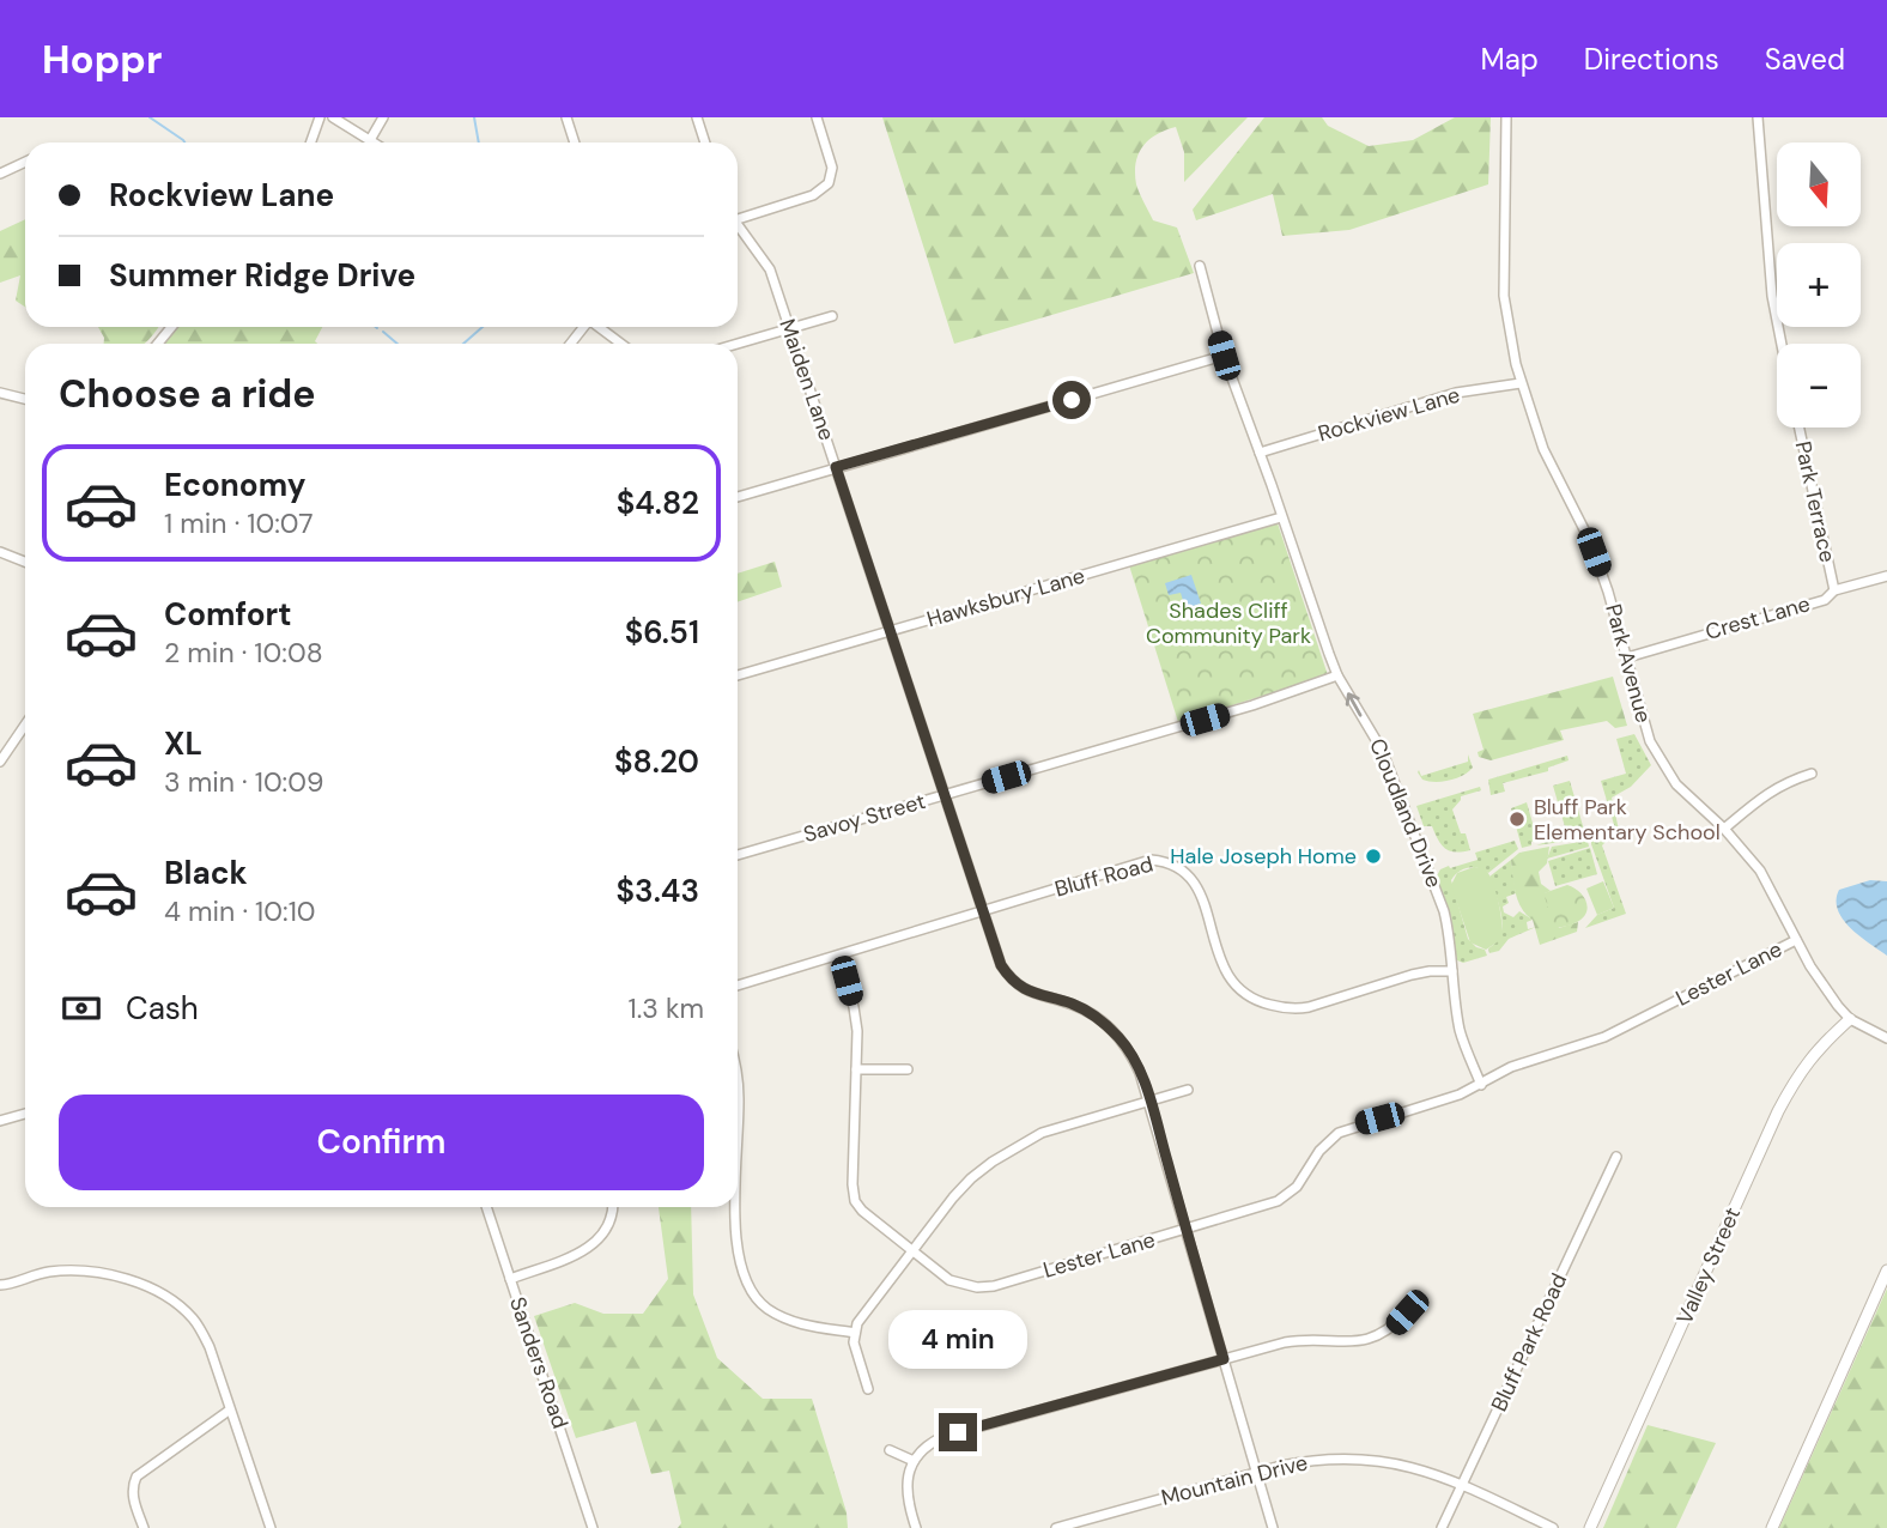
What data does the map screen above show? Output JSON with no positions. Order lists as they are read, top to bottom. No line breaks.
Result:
{"streets":{"street":["Maiden Lane","Rockview Lane","Park Terrace","Hawksbury Lane","Crest Lane","Park Avenue","Cloudland Drive","Savoy Street","Bluff Road","Lester Lane","Valley Street","Bluff Park Road","Sanders Road","Mountain Drive"]},"crossings":[["Maiden Lane","Hawksbury Lane"],["Maiden Lane","Savoy Street"],["Maiden Lane","Bluff Road"],["Maiden Lane","Lester Lane"],["Maiden Lane","Mountain Drive"],["Rockview Lane","Park Avenue"],["Rockview Lane","Cloudland Drive"],["Park Terrace","Crest Lane"],["Hawksbury Lane","Cloudland Drive"],["Crest Lane","Park Avenue"],["Park Avenue","Lester Lane"],["Park Avenue","Valley Street"],["Cloudland Drive","Savoy Street"],["Cloudland Drive","Bluff Road"],["Cloudland Drive","Lester Lane"],["Bluff Road","Lester Lane"],["Bluff Park Road","Mountain Drive"]],"one_way":["Cloudland Drive"],"parks":["Shades Cliff Community Park"],"places":["Bluff Park Elementary School","Hale Joseph Home"],"north":"bottom","page":{"header":"Hoppr","nav":["Map","Directions","Saved"],"map_buttons":["+","−"],"banner":["Rockview Lane","Summer Ridge Drive"],"heading":"Choose a ride","list":[{"name":"Economy","note":"1 min · 10:07","value":"$4.82"},{"name":"Comfort","note":"2 min · 10:08","value":"$6.51"},{"name":"XL","note":"3 min · 10:09","value":"$8.20"},{"name":"Black","note":"4 min · 10:10","value":"$3.43"}],"pay":["Cash","1.3 km"],"buttons":"Confirm","bubble":"4 min"}}
